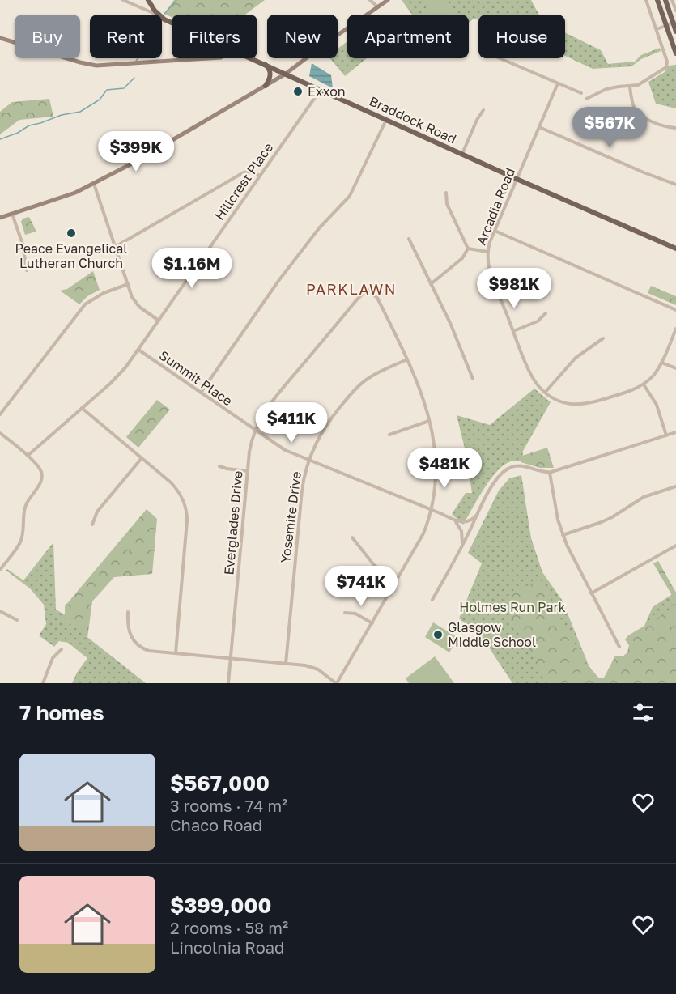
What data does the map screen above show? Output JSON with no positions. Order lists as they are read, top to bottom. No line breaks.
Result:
{"streets":{"main road":["Braddock Road"],"street":["Hillcrest Place","Arcadia Road","Summit Place","Yosemite Drive","Everglades Drive"]},"crossings":[["Braddock Road","Hillcrest Place"],["Braddock Road","Arcadia Road"],["Hillcrest Place","Summit Place"],["Summit Place","Yosemite Drive"],["Summit Place","Everglades Drive"]],"districts":["PARKLAWN"],"parks":["Holmes Run Park"],"places":["Exxon","Peace Evangelical Lutheran Church","Glasgow Middle School"],"page":{"chip":["Buy","Rent","Filters","New","Apartment","House"],"price":["$567K","$399K","$1.16M","$981K","$411K","$481K","$741K"],"heading":"7 homes","list":[{"name":"$567,000","note":"3 rooms · 74 m² · Chaco Road"},{"name":"$399,000","note":"2 rooms · 58 m² · Lincolnia Road"}]}}
